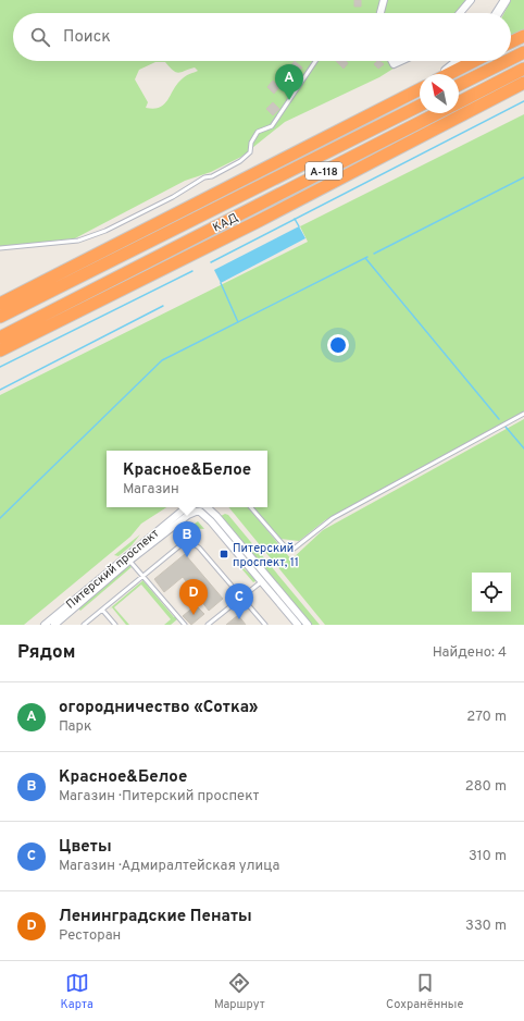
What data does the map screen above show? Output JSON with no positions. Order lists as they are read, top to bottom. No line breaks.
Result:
{"streets":{"highway":["А-118","КАД"],"street":["Питерский проспект"]},"places":{"transit":["Питерский проспект, 11"]},"north":"top left","page":{"search":"Поиск","pins":["A","B","D","C"],"popup":["Красное&Белое","Магазин"],"heading":["Рядом","Найдено: 4"],"list":[{"mark":"A","name":"огородничество «Сотка»","note":"Парк","value":"270 m"},{"mark":"B","name":"Красное&Белое","note":"Магазин · Питерский проспект","value":"280 m"},{"mark":"C","name":"Цветы","note":"Магазин · Адмиралтейская улица","value":"310 m"},{"mark":"D","name":"Ленинградские Пенаты","note":"Ресторан","value":"330 m"}],"nav":["Карта","Маршрут","Сохранённые"]}}
